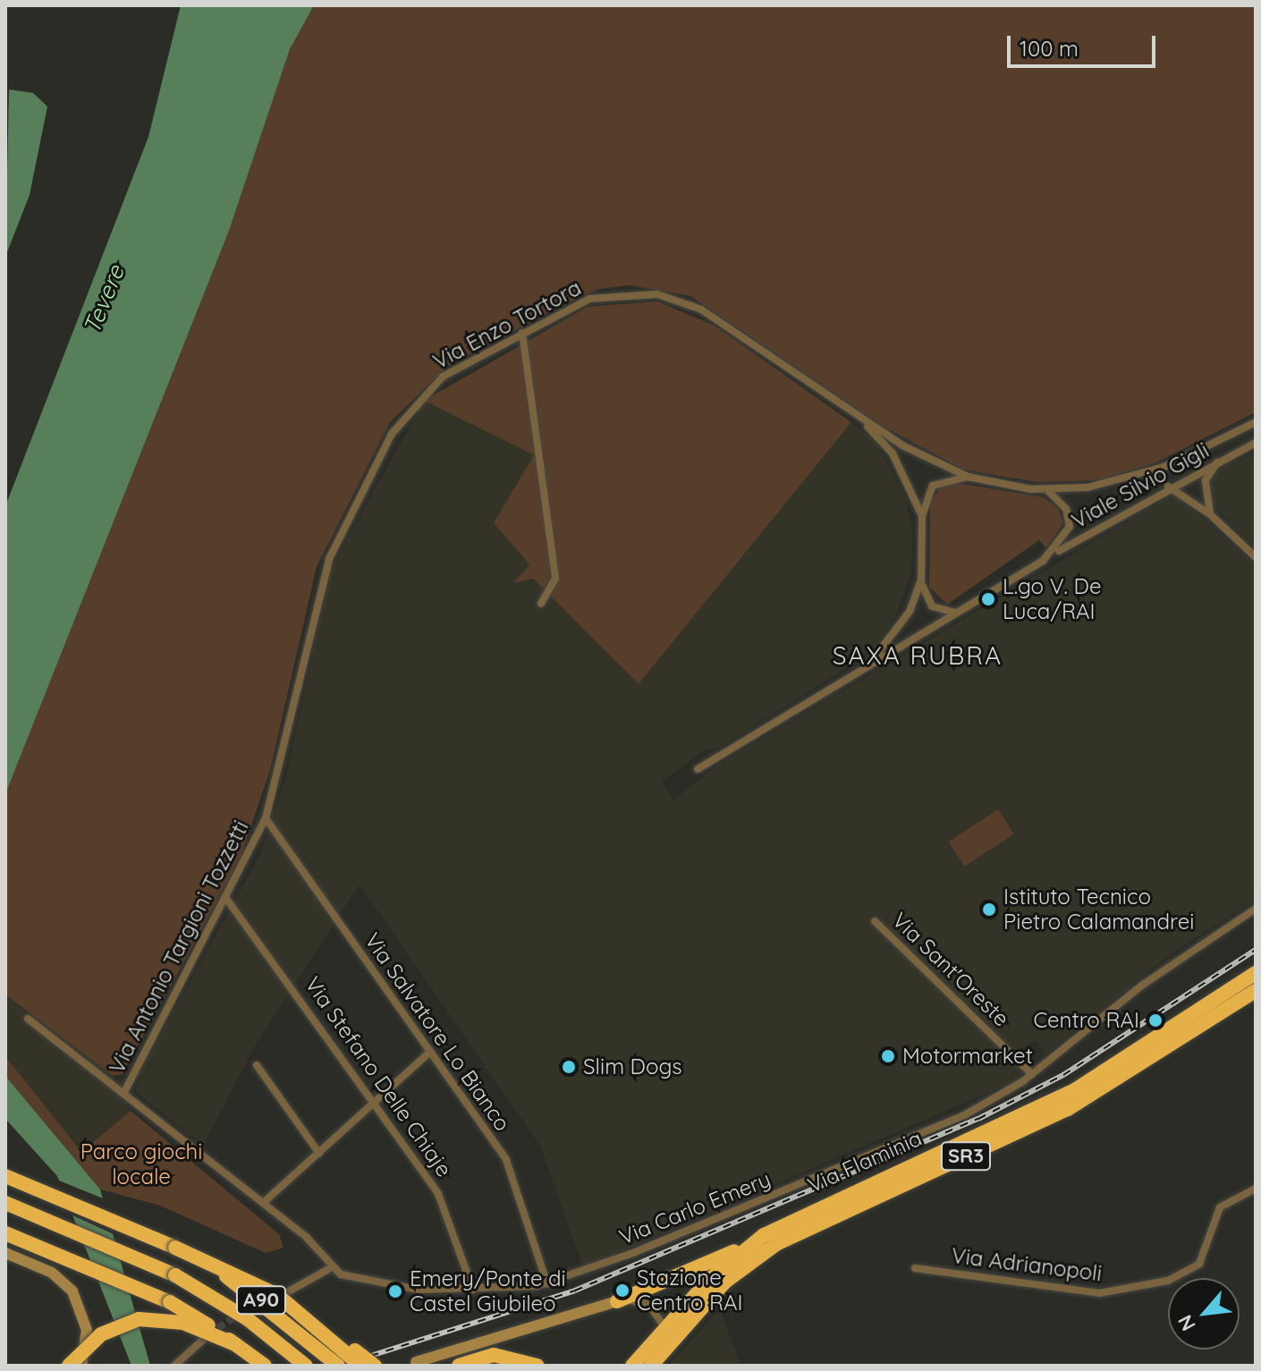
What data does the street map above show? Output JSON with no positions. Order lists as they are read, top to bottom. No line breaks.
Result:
{"streets":{"highway":["SR3","Via Flaminia","A90"],"street":["Via Enzo Tortora","Viale Silvio Gigli","Via Antonio Targioni Tozzetti","Via Sant'Oreste","Via Salvatore Lo Bianco","Via Stefano Delle Chiaje","Via Carlo Emery","Via Adrianopoli"]},"crossings":[["Via Enzo Tortora","Viale Silvio Gigli"],["Via Enzo Tortora","Via Antonio Targioni Tozzetti"],["Via Enzo Tortora","Via Salvatore Lo Bianco"],["Via Antonio Targioni Tozzetti","Via Salvatore Lo Bianco"],["Via Antonio Targioni Tozzetti","Via Stefano Delle Chiaje"],["Via Sant'Oreste","Via Carlo Emery"],["Via Salvatore Lo Bianco","Via Carlo Emery"],["Via Stefano Delle Chiaje","Via Carlo Emery"]],"districts":["SAXA RUBRA"],"water":["Tevere"],"parks":["Parco giochi locale"],"places":["L.go V. De Luca/RAI","Istituto Tecnico Pietro Calamandrei","Centro RAI","Motormarket","Slim Dogs","Stazione Centro RAI","Emery/Ponte di Castel Giubileo"],"scale_bar":"100 m","north":"bottom left"}
